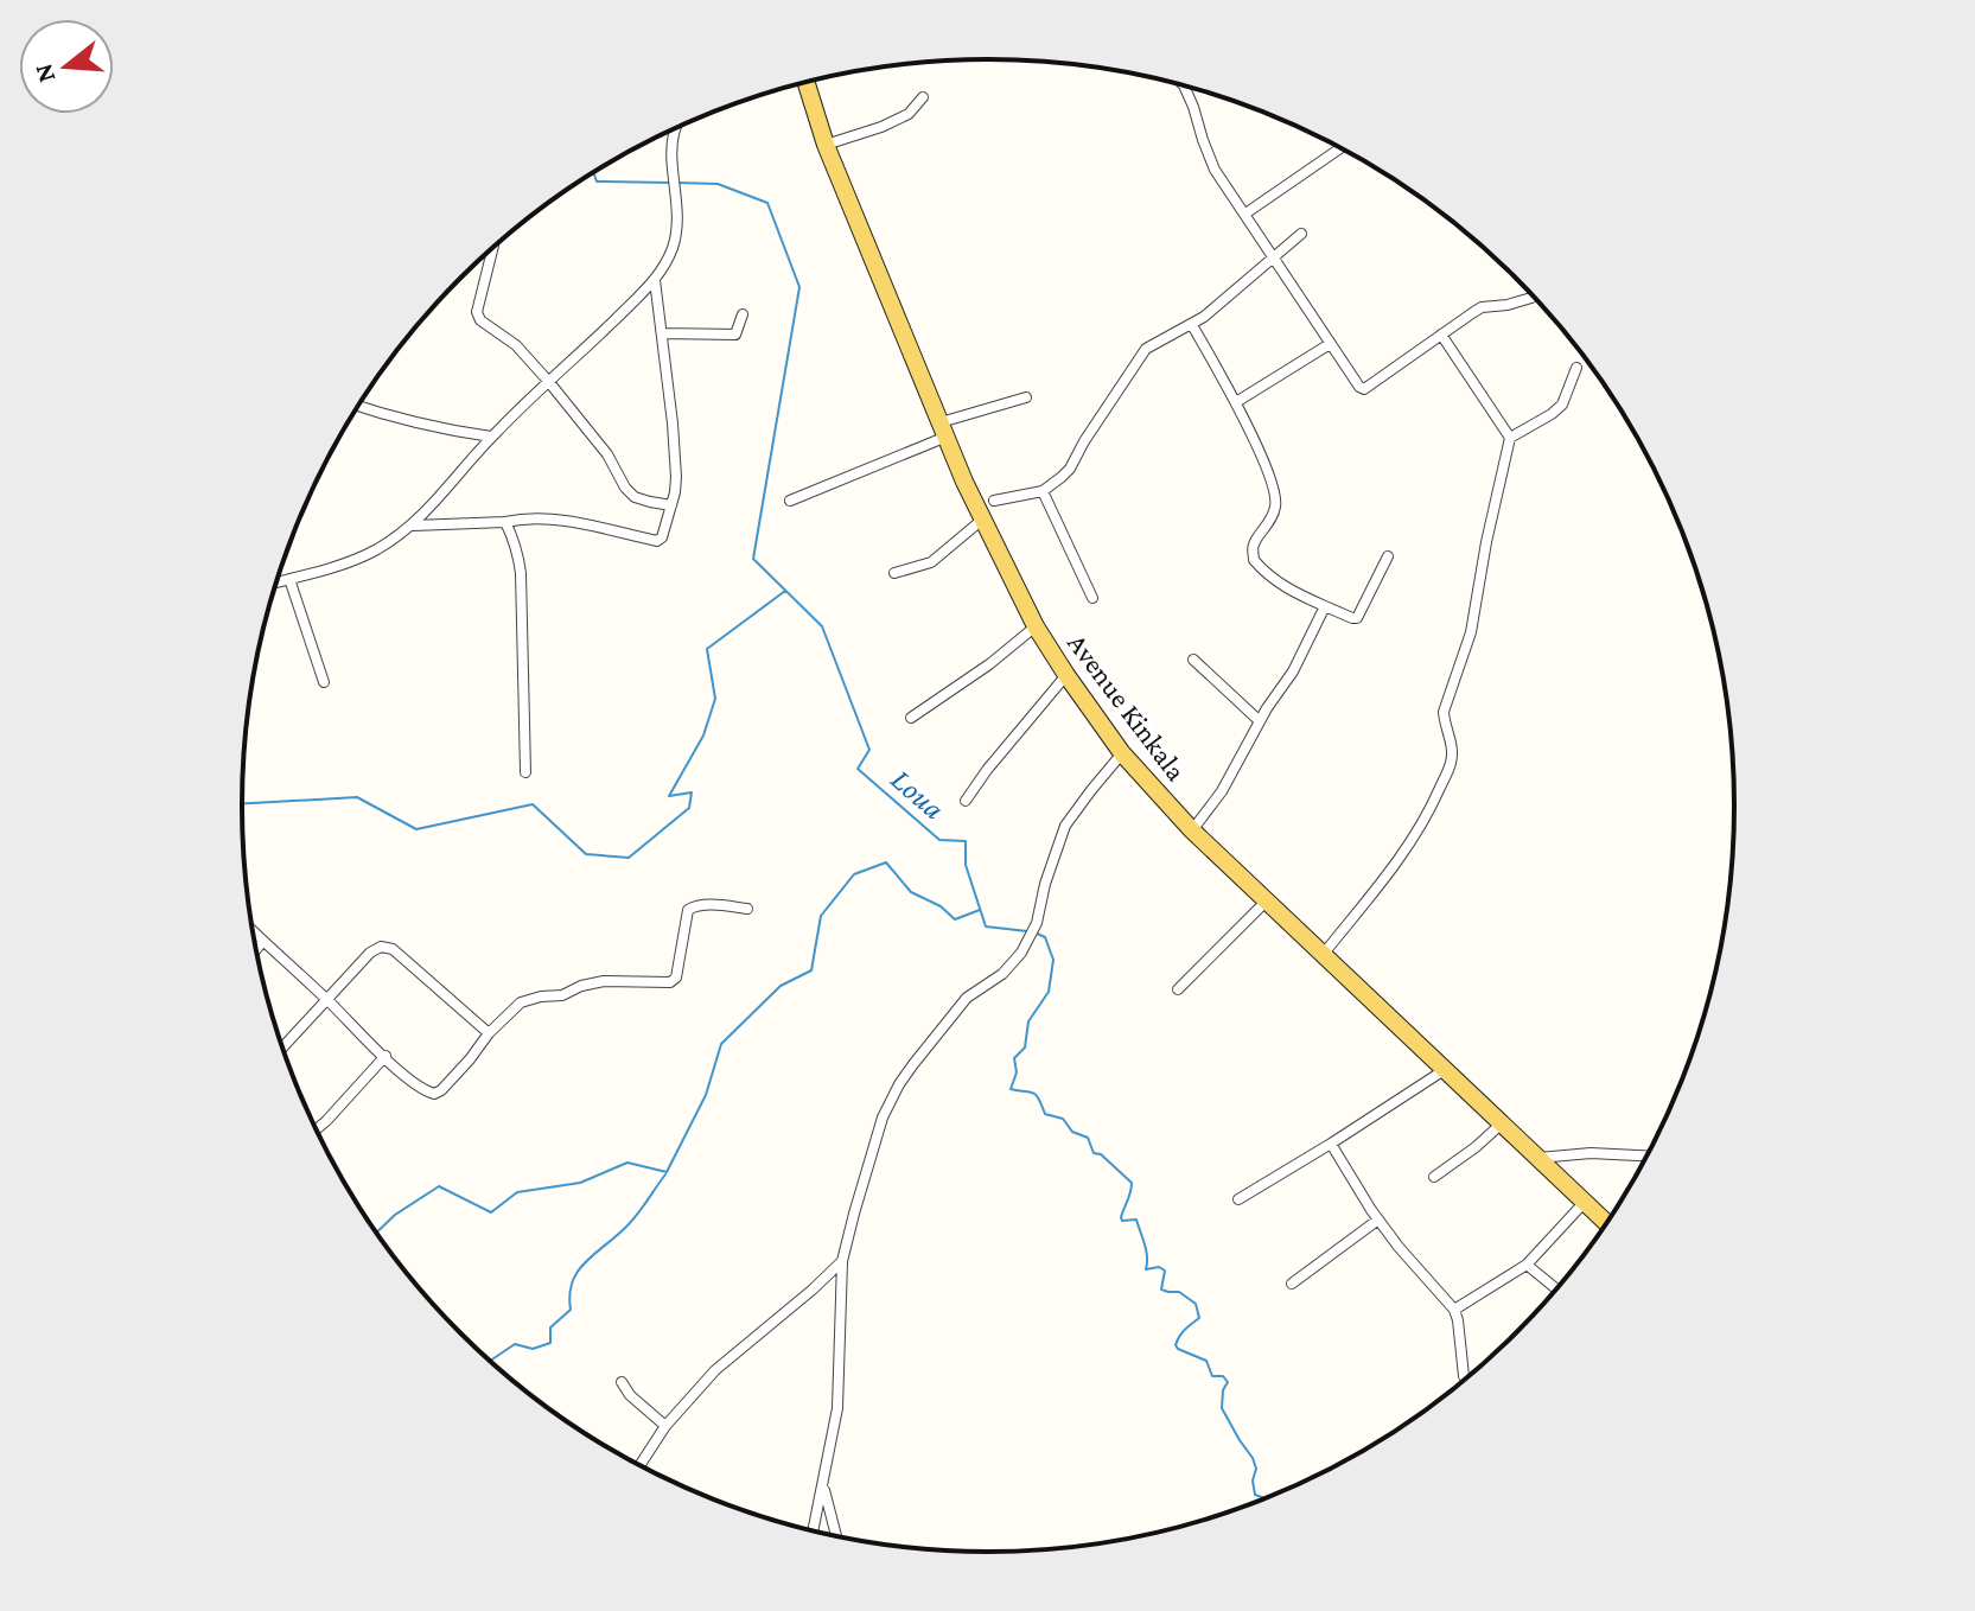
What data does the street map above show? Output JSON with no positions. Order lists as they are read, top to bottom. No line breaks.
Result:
{"streets":{"main road":["Avenue Kinkala"]},"water":["Loua"],"north":"left"}
